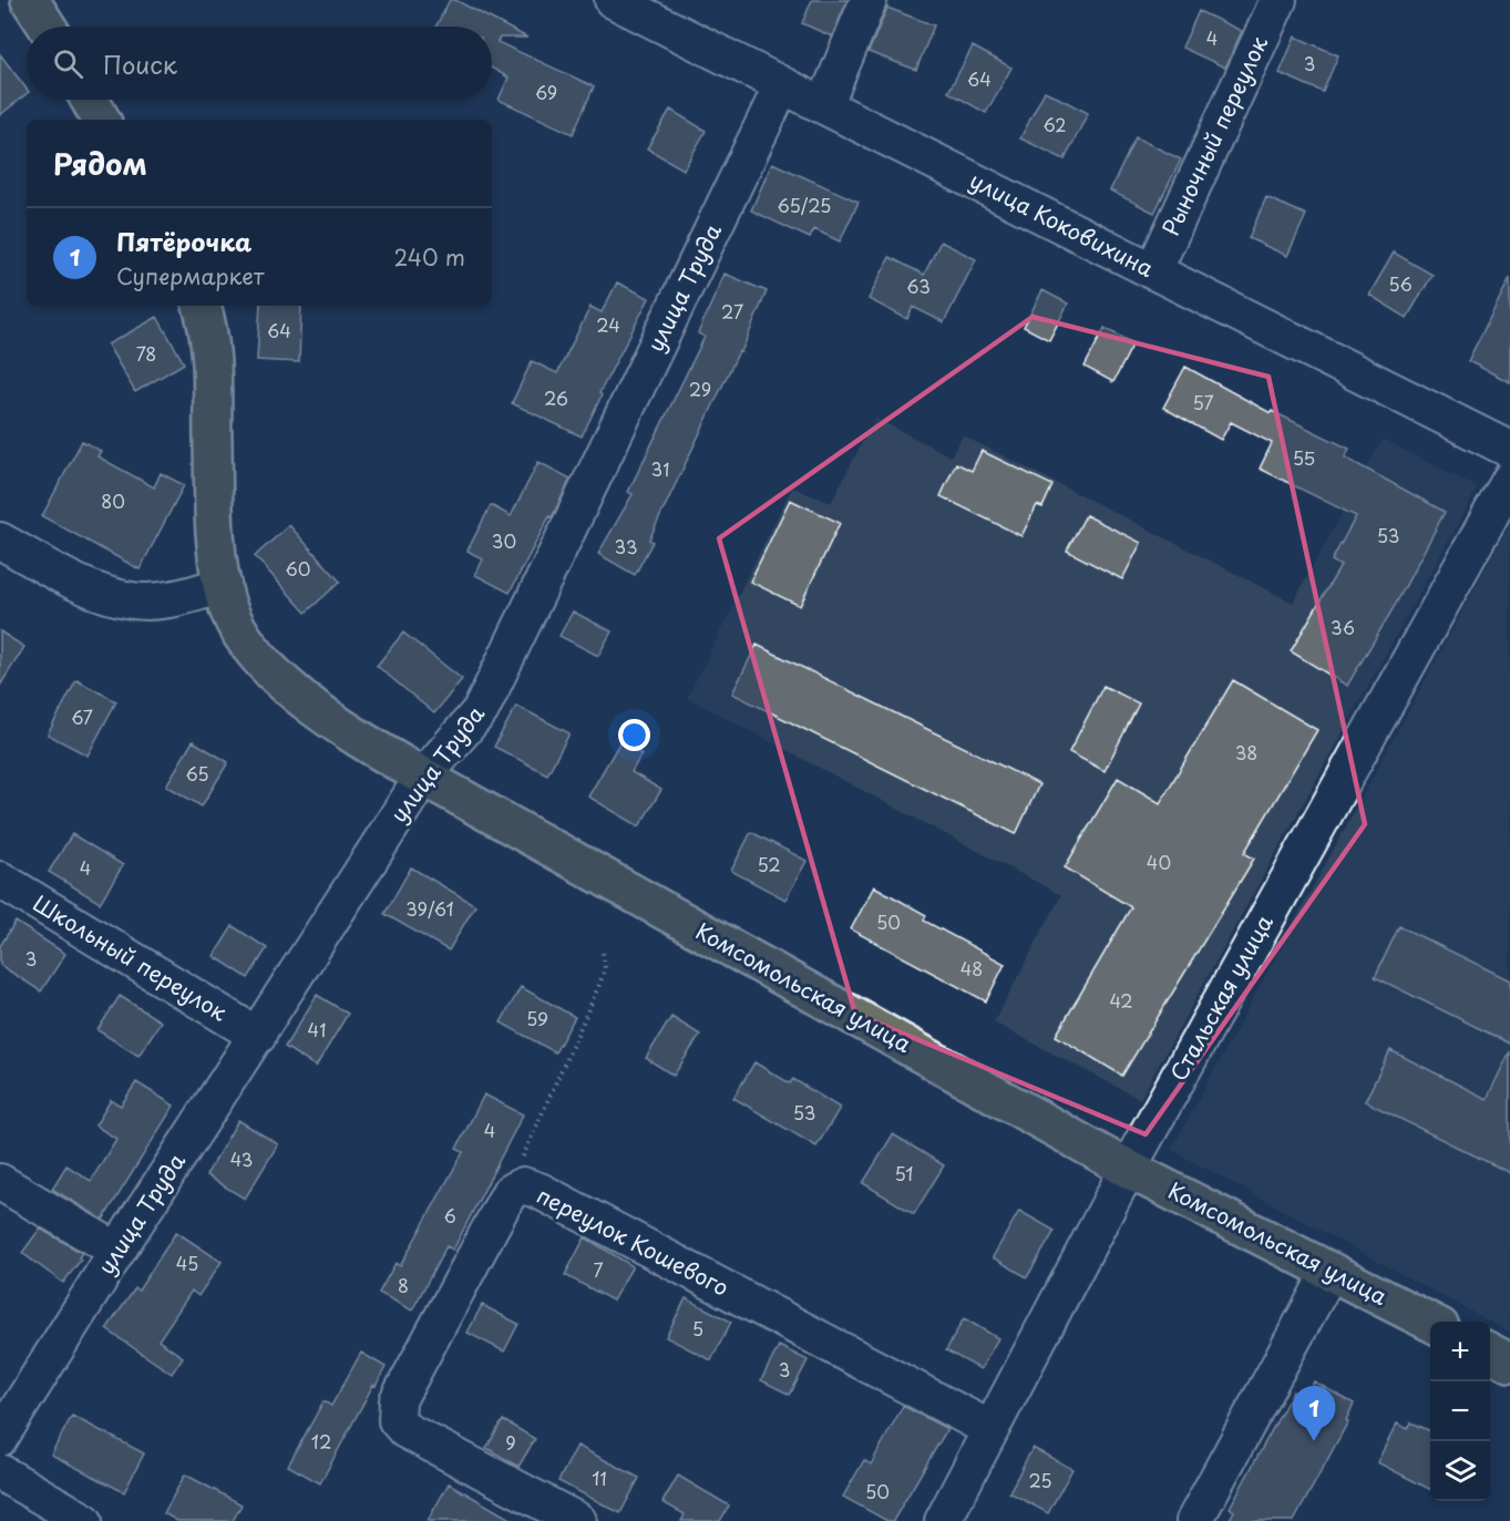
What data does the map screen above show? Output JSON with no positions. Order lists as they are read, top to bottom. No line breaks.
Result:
{"streets":{"main road":["Комсомольская улица"],"street":["Рыночный переулок","улица Коковихина","улица Труда","Школьный переулок","Стальская улица","переулок Кошевого"]},"crossings":[["Рыночный переулок","улица Коковихина"],["улица Коковихина","улица Труда"],["улица Труда","Школьный переулок"],["улица Труда","Комсомольская улица"],["Комсомольская улица","Стальская улица"],["Стальская улица","переулок Кошевого"]],"house_numbers":["4","3","64","69","62","65/25","56","63","27","24","64","78","29","26","57","55","31","80","53","30","33","60","36","67","38","65","40","52","4","39/61","50","3","48","42","59","41","53","4","43","51","6","45","7","8","5","3","12","9","11","25","50"],"page":{"search":"Поиск","heading":"Рядом","list":[{"mark":"1","name":"Пятёрочка","note":"Супермаркет","value":"240 m"}],"map_buttons":["+","−"],"pins":"1"}}
